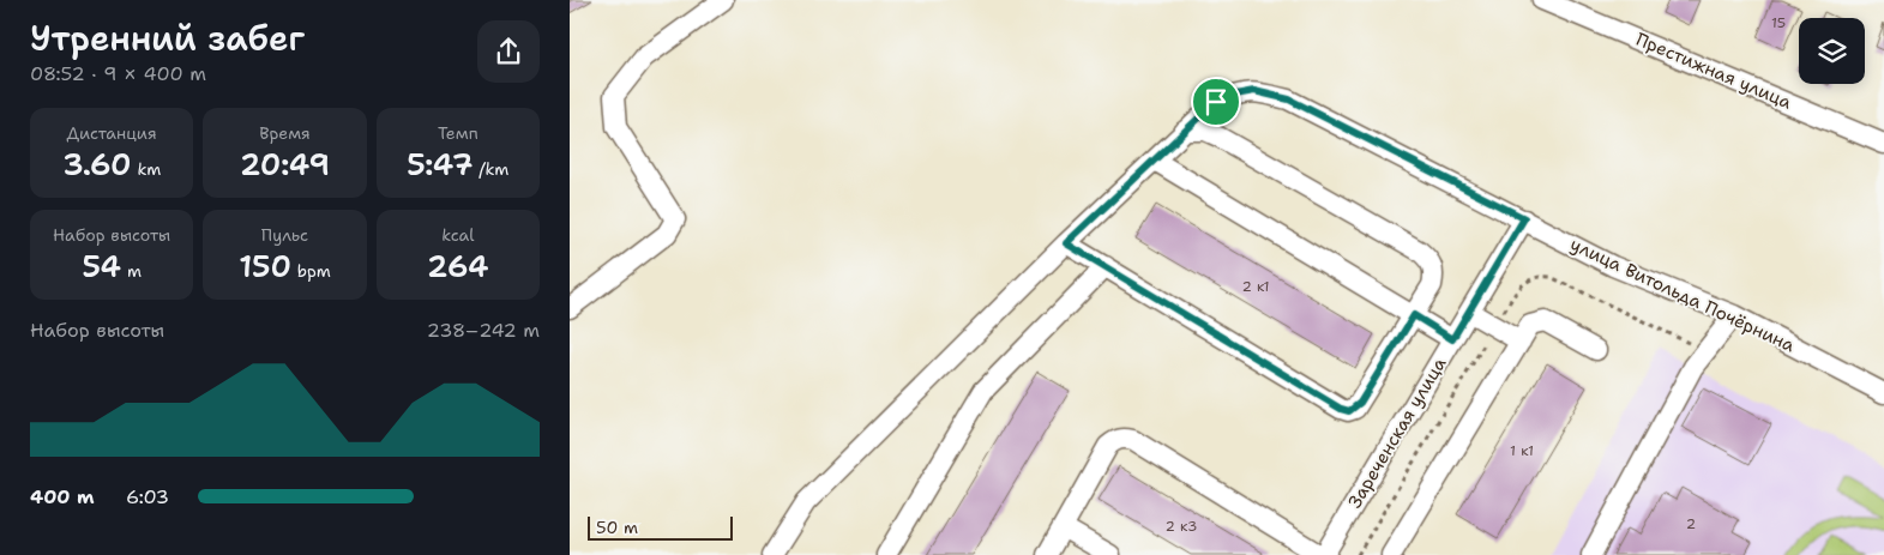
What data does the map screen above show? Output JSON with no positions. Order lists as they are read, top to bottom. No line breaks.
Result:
{"streets":{"street":["Престижная улица","улица Витольда Почёрнина","Зареченская улица"]},"crossings":[["улица Витольда Почёрнина","Зареченская улица"]],"house_numbers":["15","2 к1","1 к1","2","2 к3"],"scale_bar":"50 m","page":{"heading":["Утренний забег","08:52 · 9 × 400 m"],"stats":[["Дистанция","3.60 km"],["Время","20:49"],["Темп","5:47 /km"],["Набор высоты","54 m"],["Пульс","150 bpm"],["kcal","264"]],"chart":["Набор высоты","238–242 m"],"list":[{"name":"400 m","note":"6:03"}],"scale":"50 m"}}
